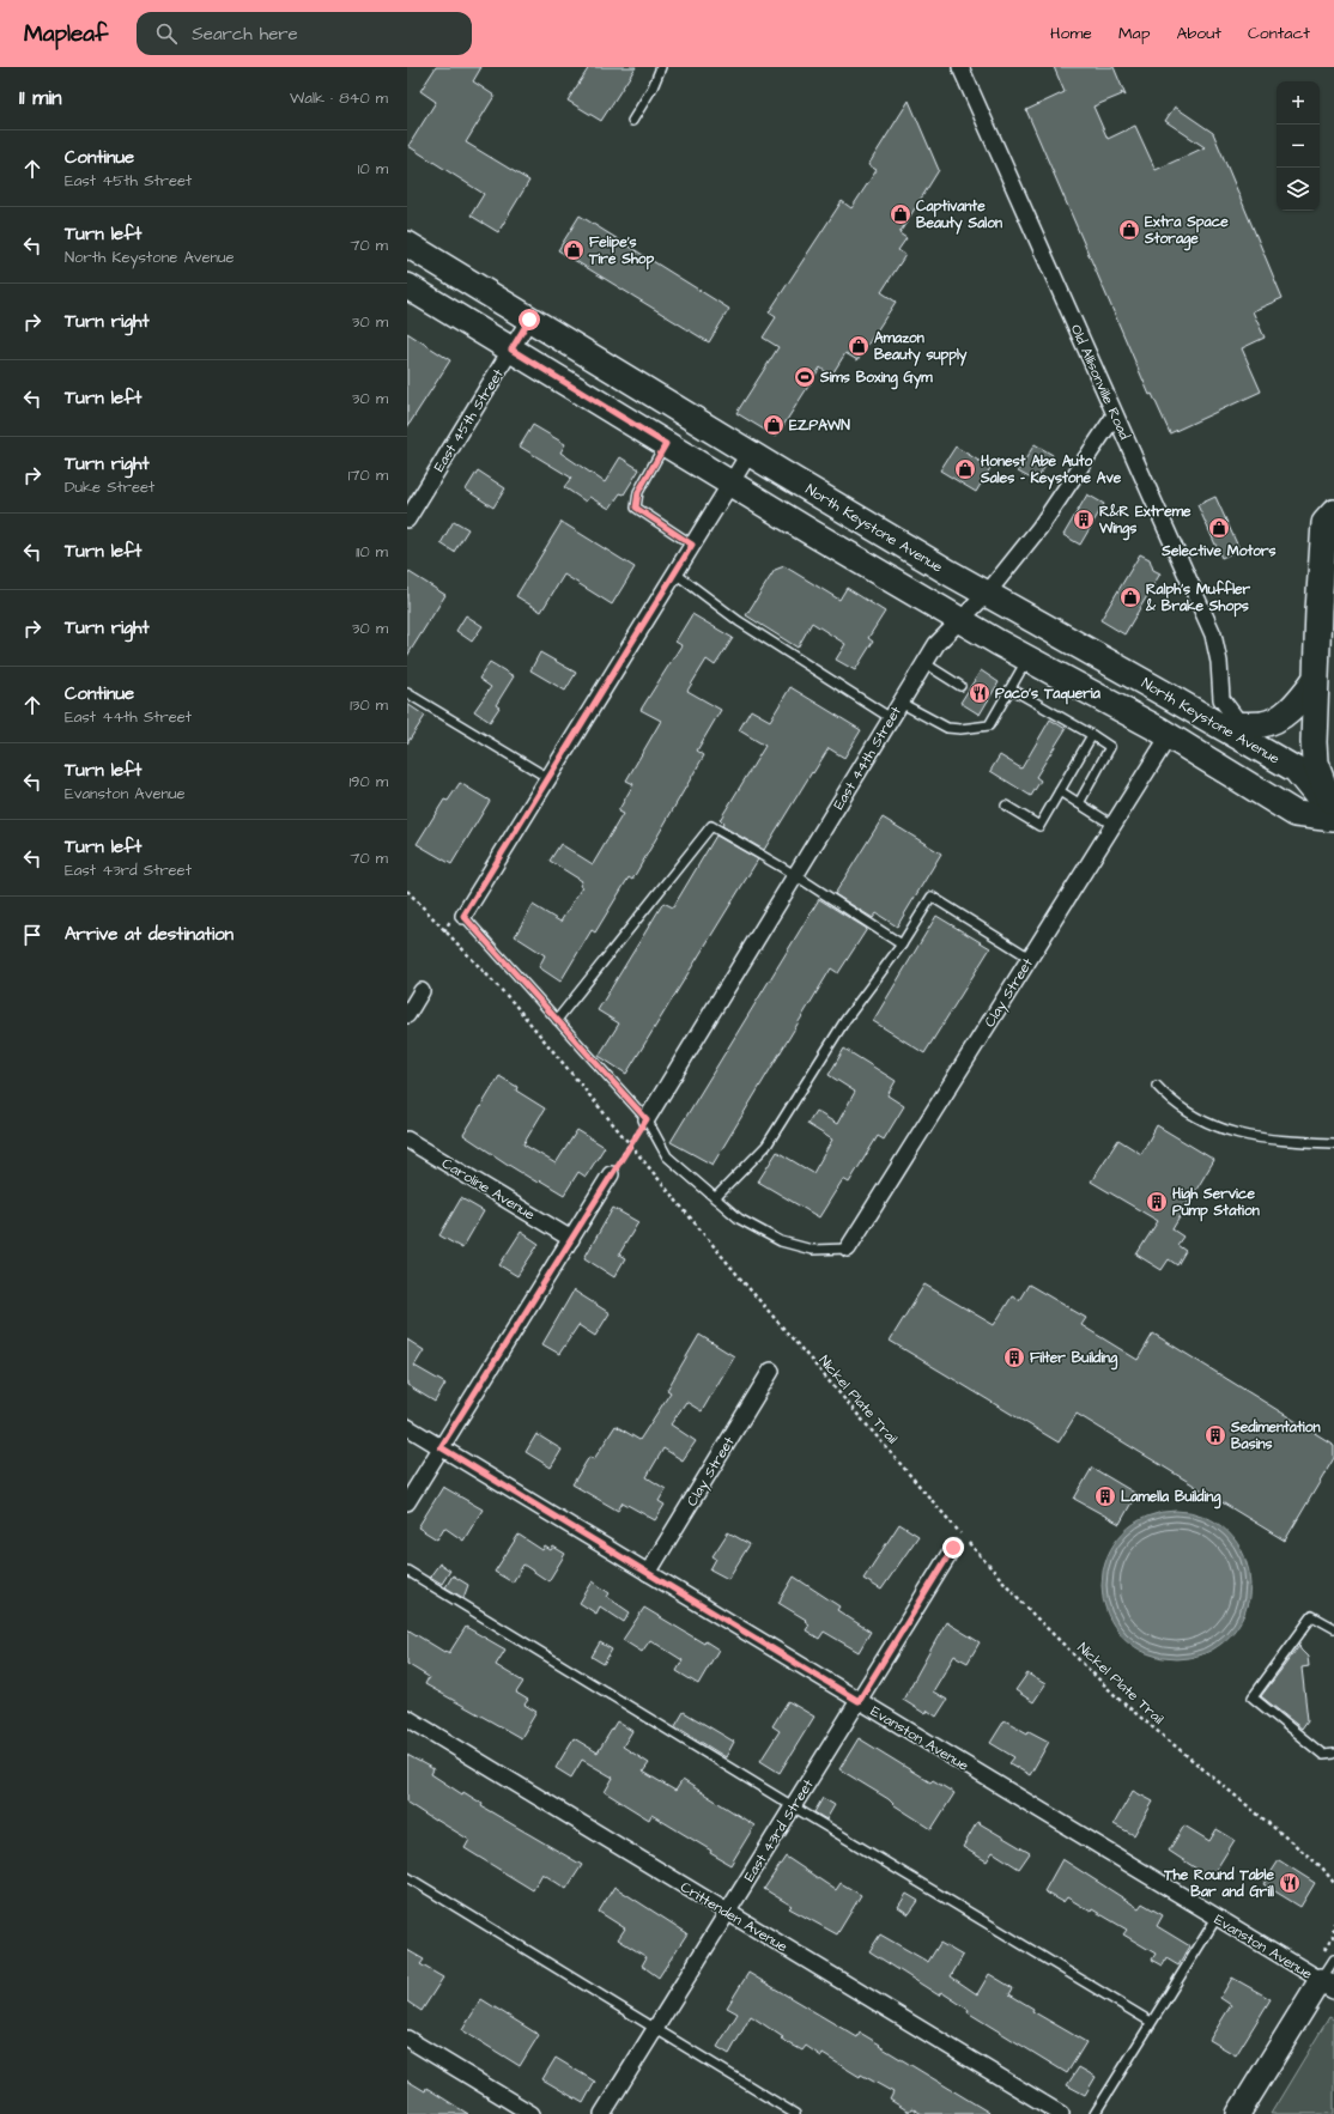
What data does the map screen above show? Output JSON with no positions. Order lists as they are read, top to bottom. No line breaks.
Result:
{"streets":{"main road":["North Keystone Avenue"],"street":["Old Allisonville Road","East 45th Street","East 44th Street","Clay Street","Caroline Avenue","Evanston Avenue","East 43rd Street","Crittenden Avenue"],"path":["Nickel Plate Trail"]},"crossings":[["Old Allisonville Road","North Keystone Avenue"],["Old Allisonville Road","East 44th Street"],["East 45th Street","North Keystone Avenue"],["North Keystone Avenue","East 44th Street"],["North Keystone Avenue","Clay Street"],["Clay Street","Evanston Avenue"],["Evanston Avenue","East 43rd Street"],["East 43rd Street","Crittenden Avenue"]],"places":{"shop":["Captivante Beauty Salon","Extra Space Storage","Felipe's Tire Shop","Amazon Beauty supply","EZPAWN","Honest Abe Auto Sales - Keystone Ave","Selective Motors","Ralph's Muffler & Brake Shops"],"sports":["Sims Boxing Gym"],"building":["R&R Extreme Wings","High Service Pump Station","Filter Building","Sedimentation Basins","Lamella Building"],"restaurant":["Paco's Taqueria","The Round Table Bar and Grill"]},"page":{"header":"Mapleaf","search":"Search here","nav":["Home","Map","About","Contact"],"heading":["11 min","Walk · 840 m"],"map_buttons":["+","−"],"list":[["Continue","East 45th Street","10 m"],["Turn left","North Keystone Avenue","70 m"],["Turn right","30 m"],["Turn left","30 m"],["Turn right","Duke Street","170 m"],["Turn left","110 m"],["Turn right","30 m"],["Continue","East 44th Street","130 m"],["Turn left","Evanston Avenue","190 m"],["Turn left","East 43rd Street","70 m"],"Arrive at destination"]}}
